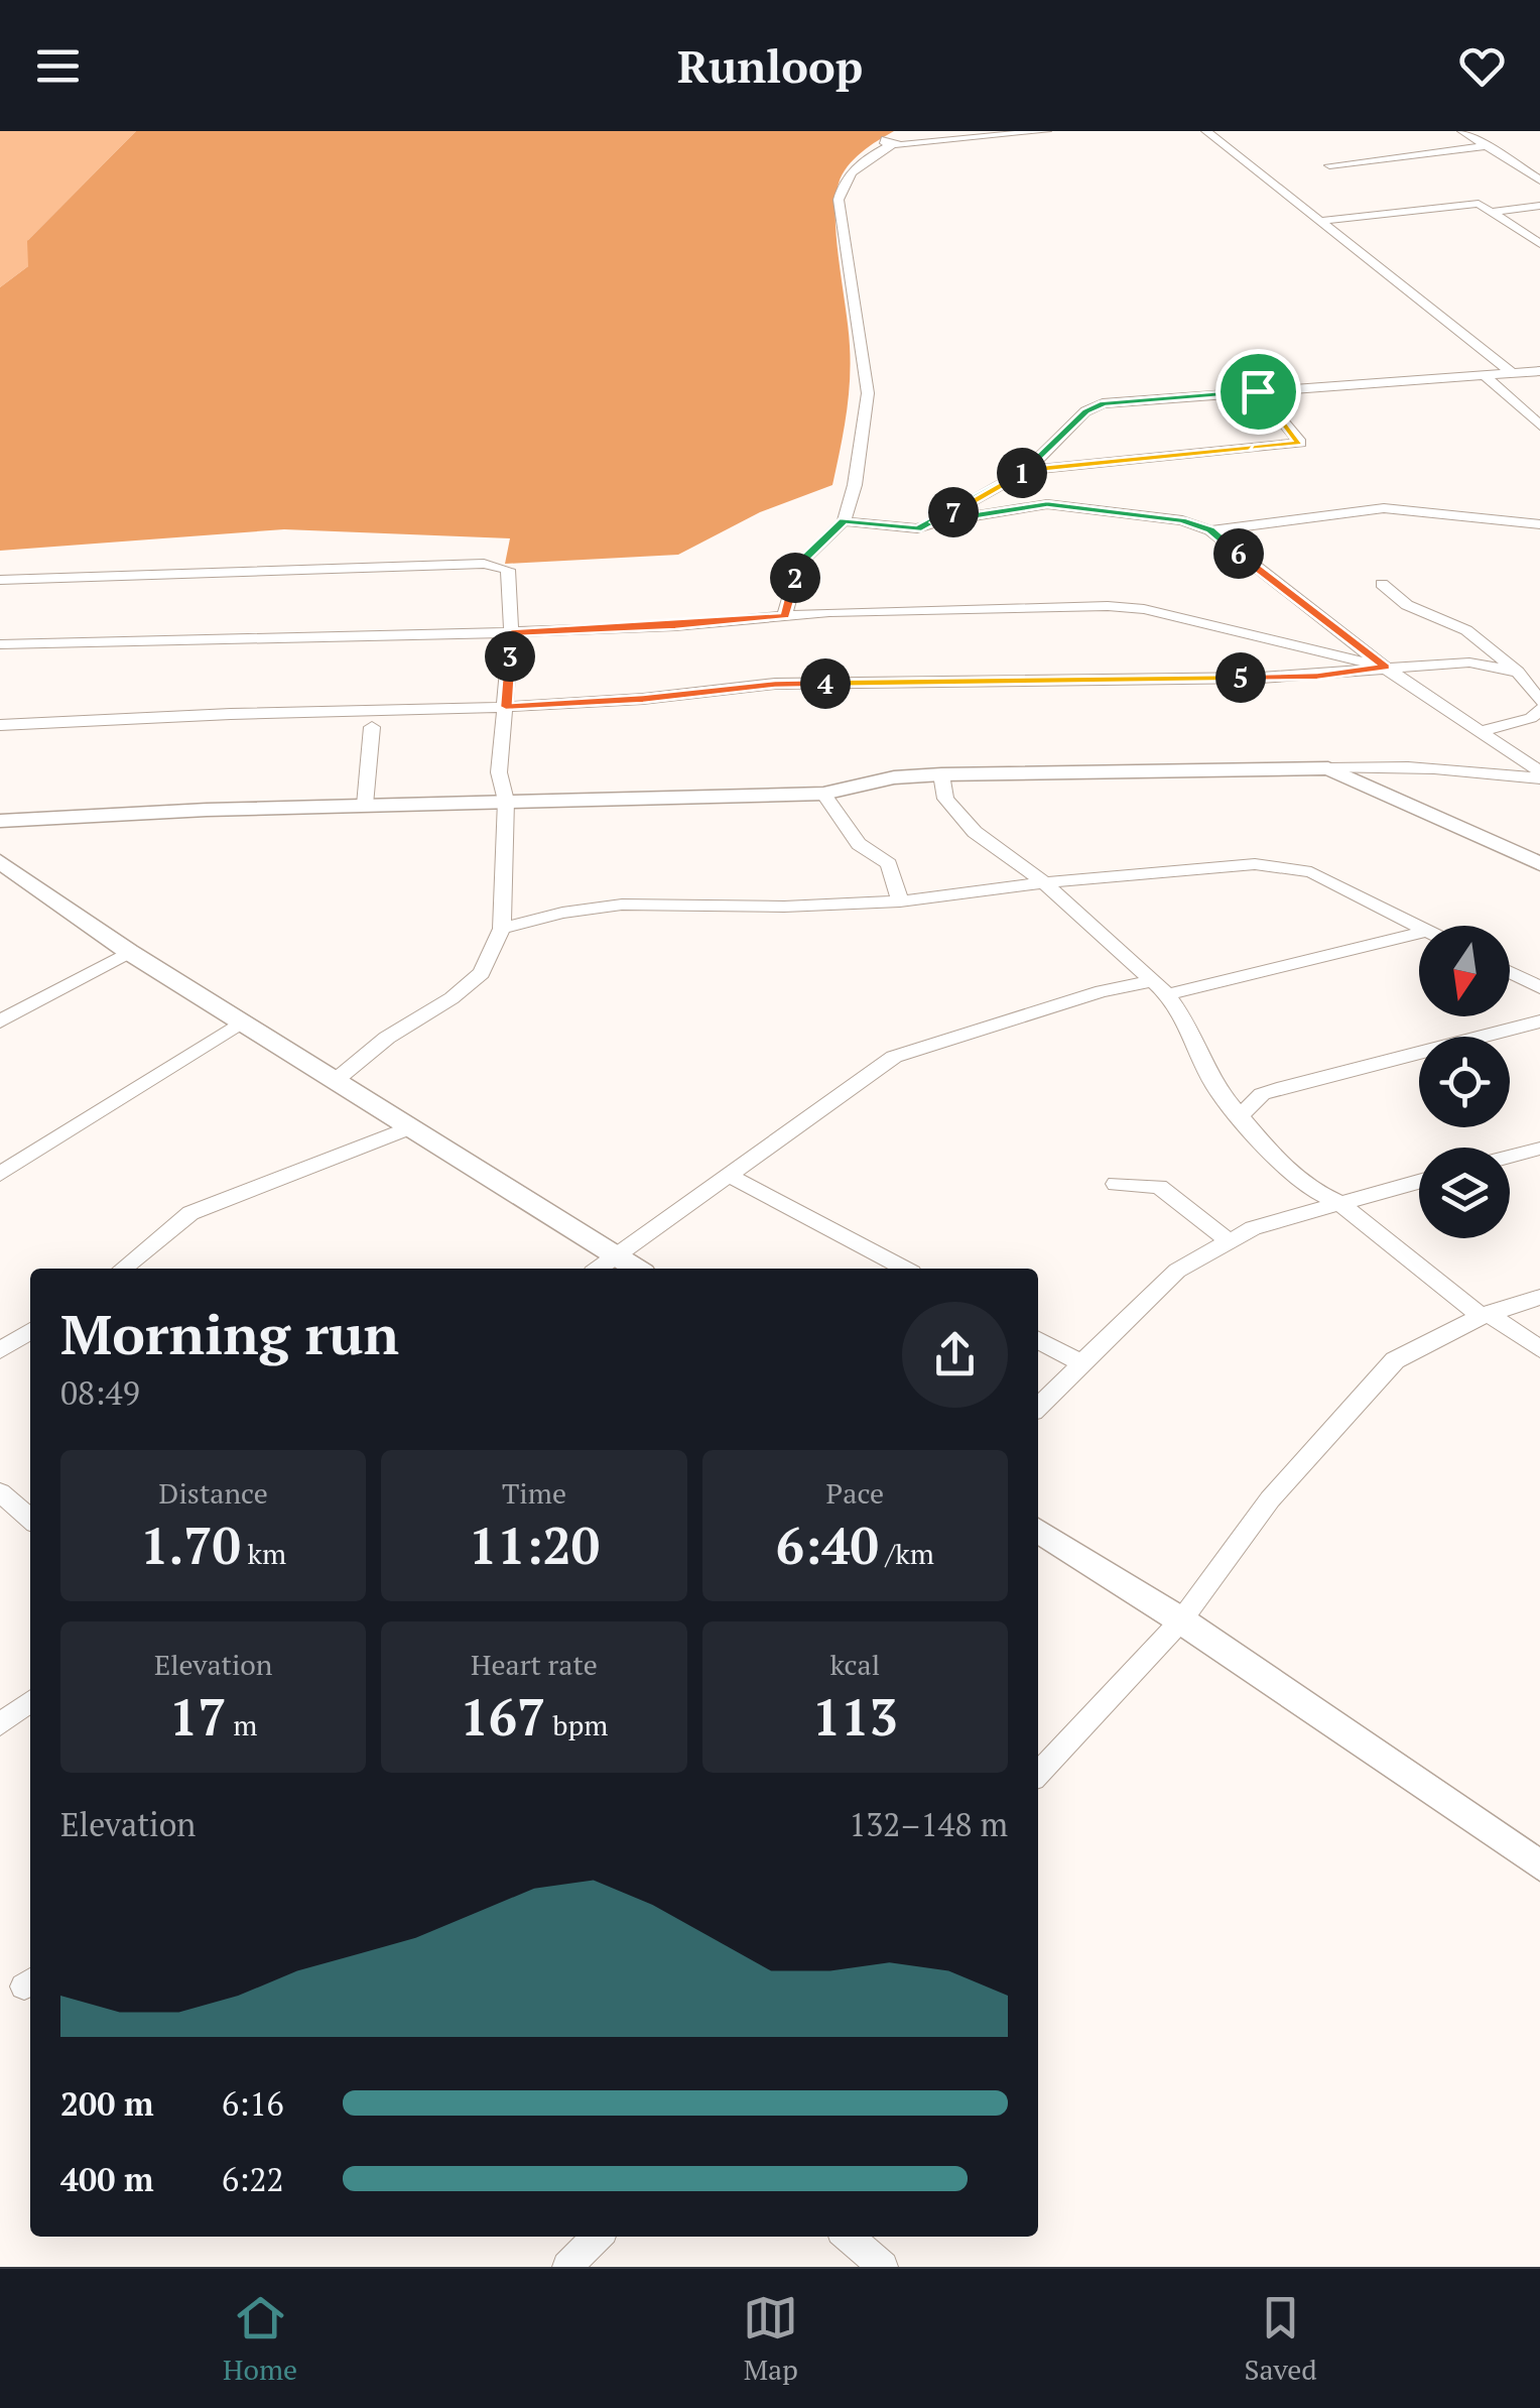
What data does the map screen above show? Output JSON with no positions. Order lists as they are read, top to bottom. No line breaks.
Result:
{"north":"bottom","page":{"header":"Runloop","pins":["1","7","6","2","3","5","4"],"heading":["Morning run","08:49"],"stats":[["Distance","1.70 km"],["Time","11:20"],["Pace","6:40 /km"],["Elevation","17 m"],["Heart rate","167 bpm"],["kcal","113"]],"chart":["Elevation","132–148 m"],"list":[{"name":"200 m","note":"6:16"},{"name":"400 m","note":"6:22"}],"tabs":["Home","Map","Saved"]}}
